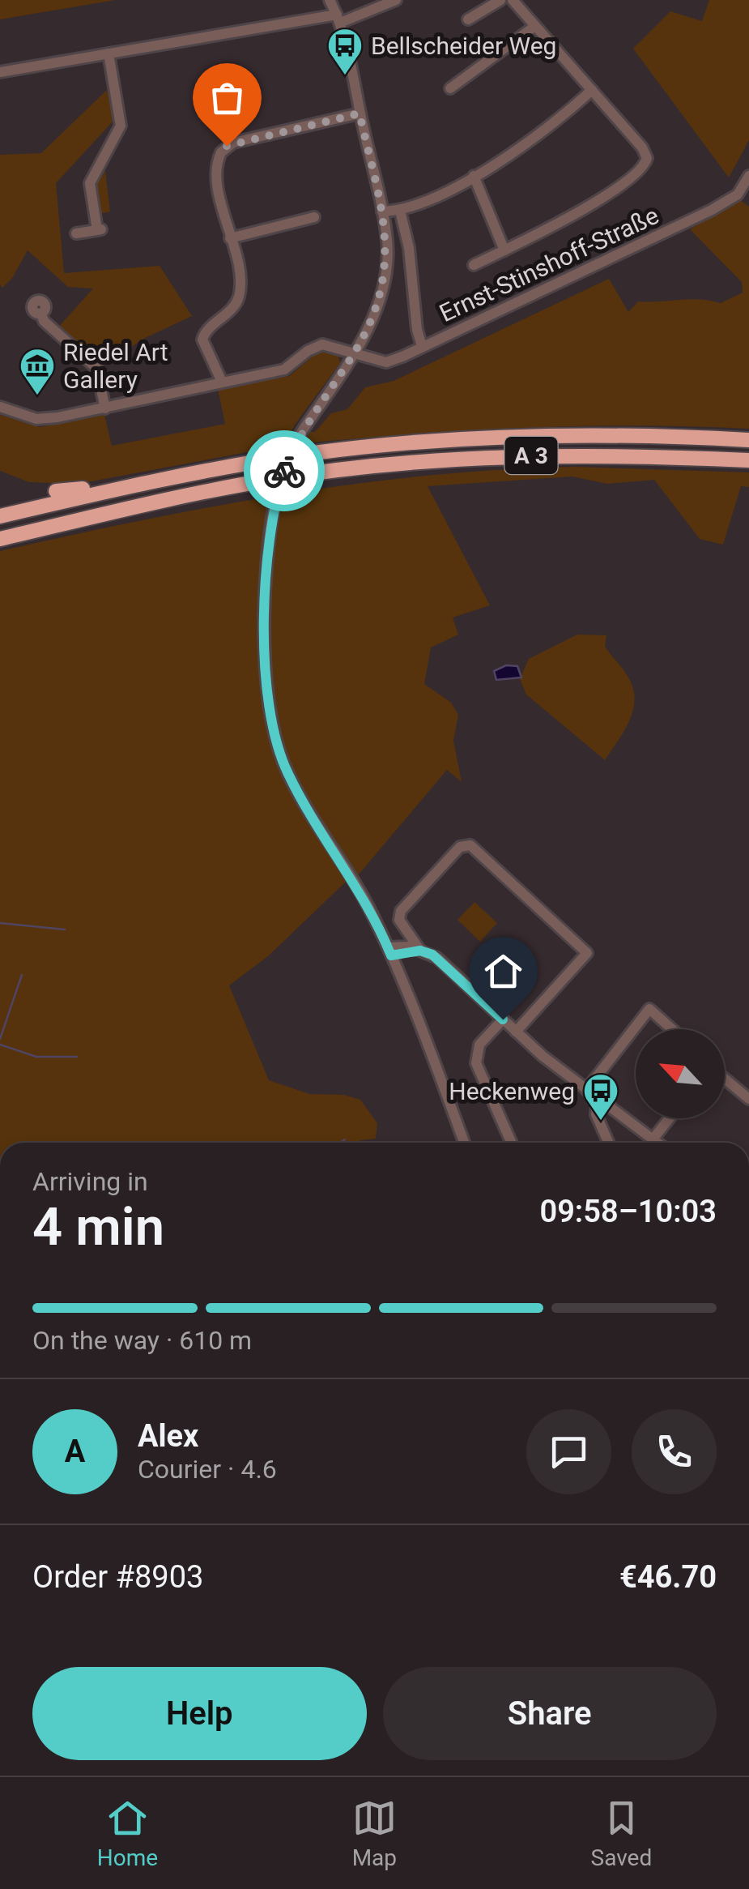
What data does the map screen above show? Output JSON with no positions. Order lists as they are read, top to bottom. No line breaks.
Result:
{"streets":{"highway":["A 3"],"street":["Ernst-Stinshoff-Straße"]},"places":{"bus stop":["Bellscheider Weg","Heckenweg"],"museum":["Riedel Art Gallery"]},"north":"top left","page":{"heading":["4 min","Arriving in","09:58–10:03"],"panel":["Alex","Courier · 4.6","Order #8903","€46.70"],"bar":"On the way · 610 m","round":"A","buttons":["Help","Share"],"tabs":["Home","Map","Saved"]}}
